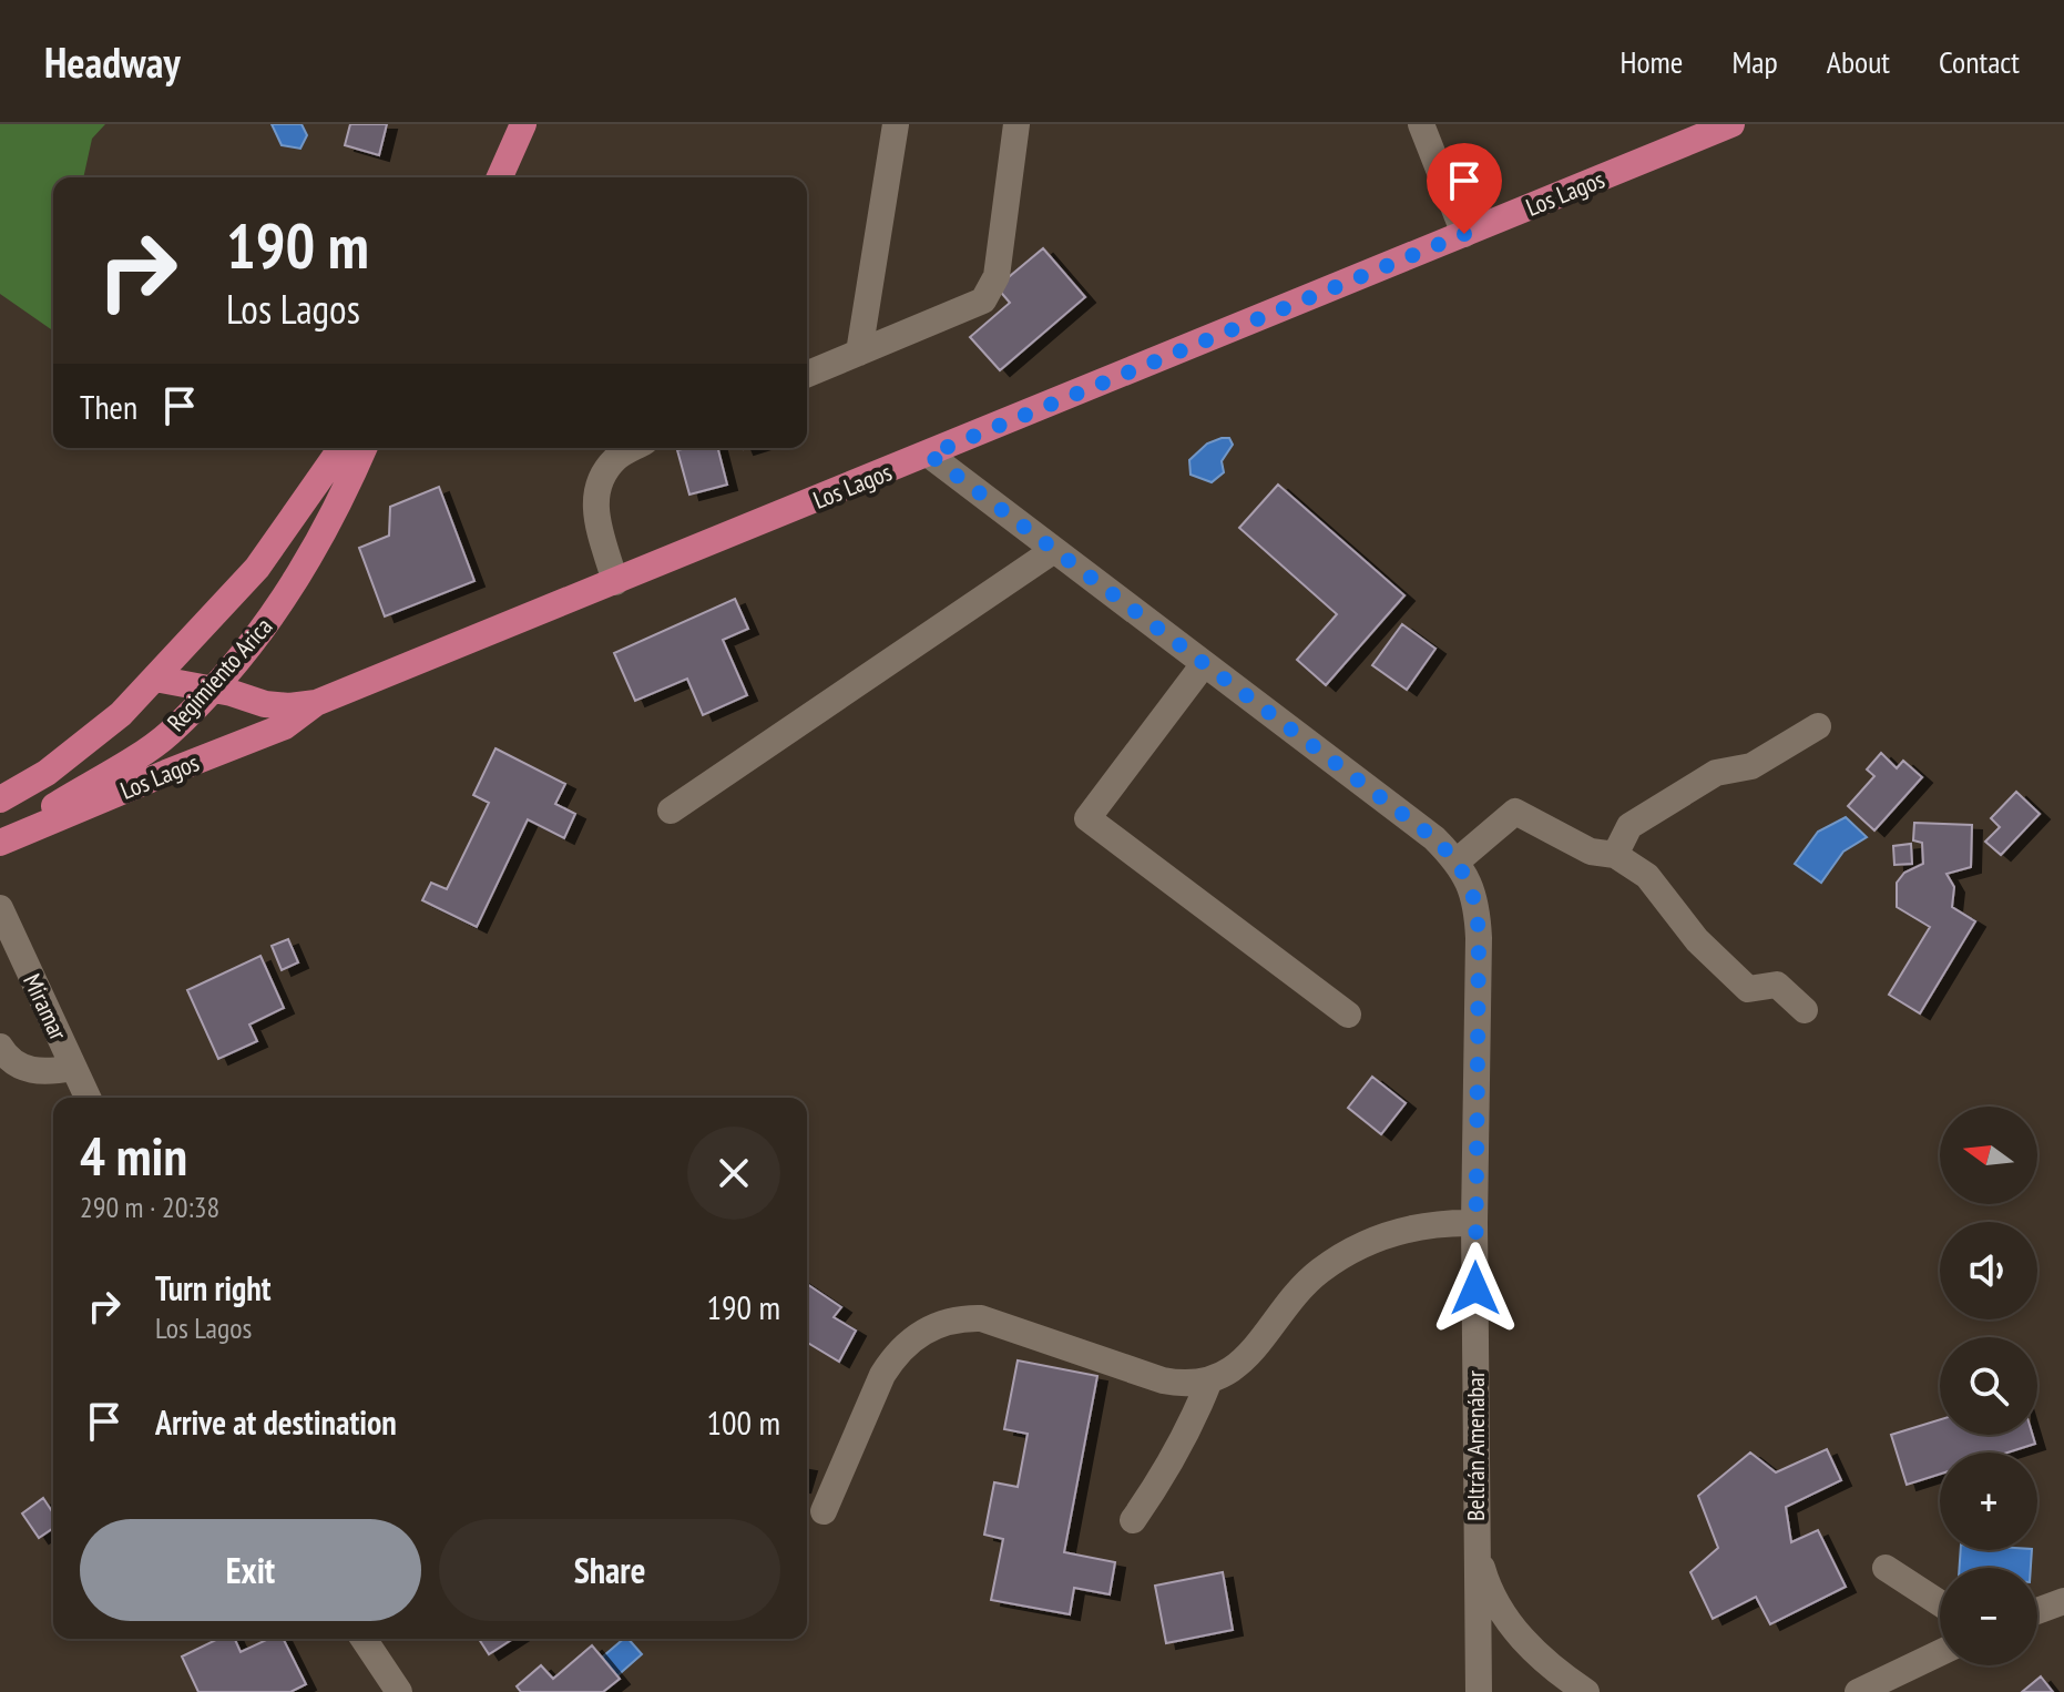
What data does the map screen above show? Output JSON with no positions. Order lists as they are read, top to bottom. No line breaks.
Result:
{"streets":{"main road":["Los Lagos","Regimiento Arica"],"street":["Miramar","Beltrán Amenábar"]},"crossings":[["Los Lagos","Regimiento Arica"],["Los Lagos","Beltrán Amenábar"]],"north":"left","page":{"header":"Headway","nav":["Home","Map","About","Contact"],"turn":["190 m","Los Lagos"],"then":"Then","heading":["4 min","290 m · 20:38"],"map_buttons":["+","−"],"list":[{"name":"Turn right","note":"Los Lagos","value":"190 m"},{"name":"Arrive at destination","value":"100 m"}],"buttons":["Exit","Share"]}}
